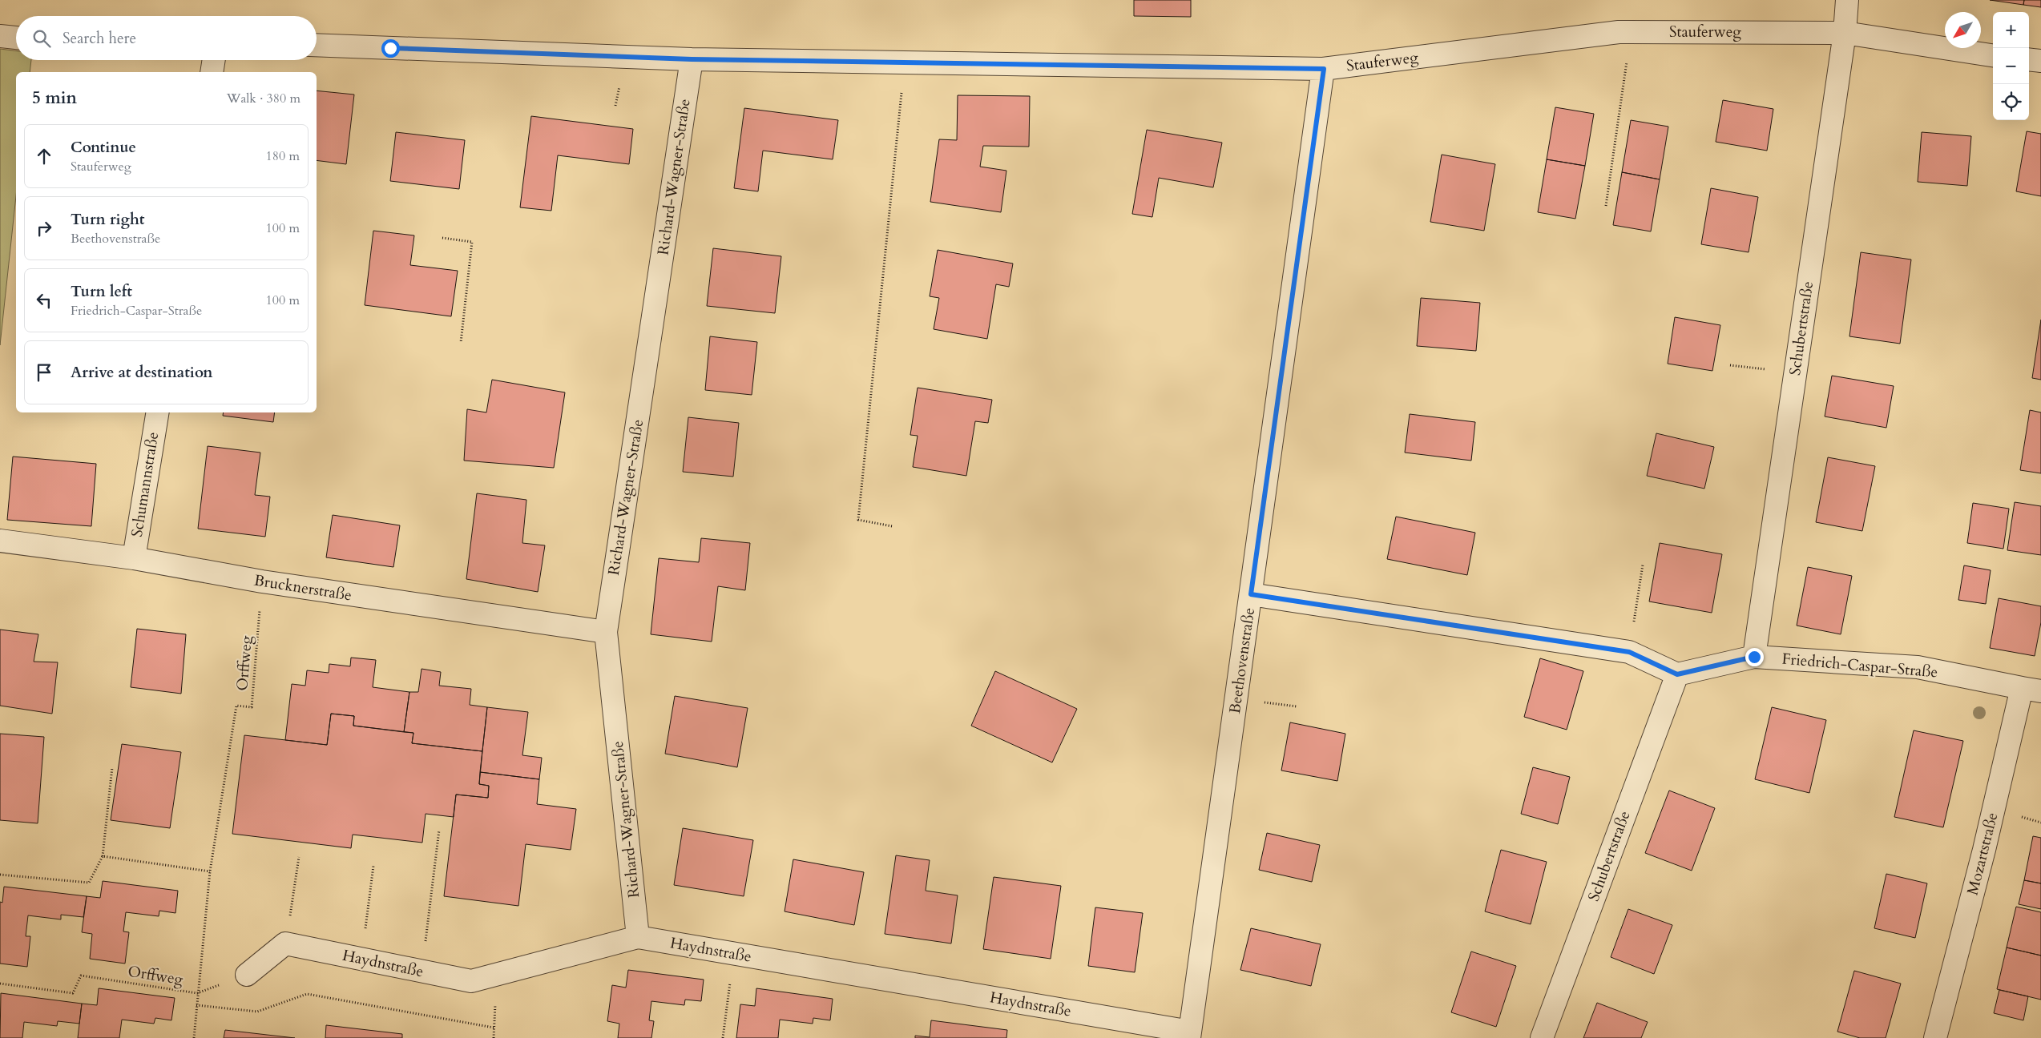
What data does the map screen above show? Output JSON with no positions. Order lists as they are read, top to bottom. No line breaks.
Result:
{"streets":{"street":["Stauferweg","Richard-Wagner-Straße","Schubertstraße","Schumannstraße","Brucknerstraße","Beethovenstraße","Friedrich-Caspar-Straße","Mozartstraße","Haydnstraße"],"path":["Orffweg"]},"crossings":[["Stauferweg","Richard-Wagner-Straße"],["Stauferweg","Schubertstraße"],["Stauferweg","Beethovenstraße"],["Richard-Wagner-Straße","Brucknerstraße"],["Richard-Wagner-Straße","Haydnstraße"],["Schubertstraße","Friedrich-Caspar-Straße"],["Schumannstraße","Brucknerstraße"],["Brucknerstraße","Orffweg"],["Beethovenstraße","Haydnstraße"],["Friedrich-Caspar-Straße","Mozartstraße"]],"north":"bottom left","page":{"map_buttons":["+","−"],"search":"Search here","heading":["5 min","Walk · 380 m"],"list":[["Continue","Stauferweg","180 m"],["Turn right","Beethovenstraße","100 m"],["Turn left","Friedrich-Caspar-Straße","100 m"],"Arrive at destination"]}}
